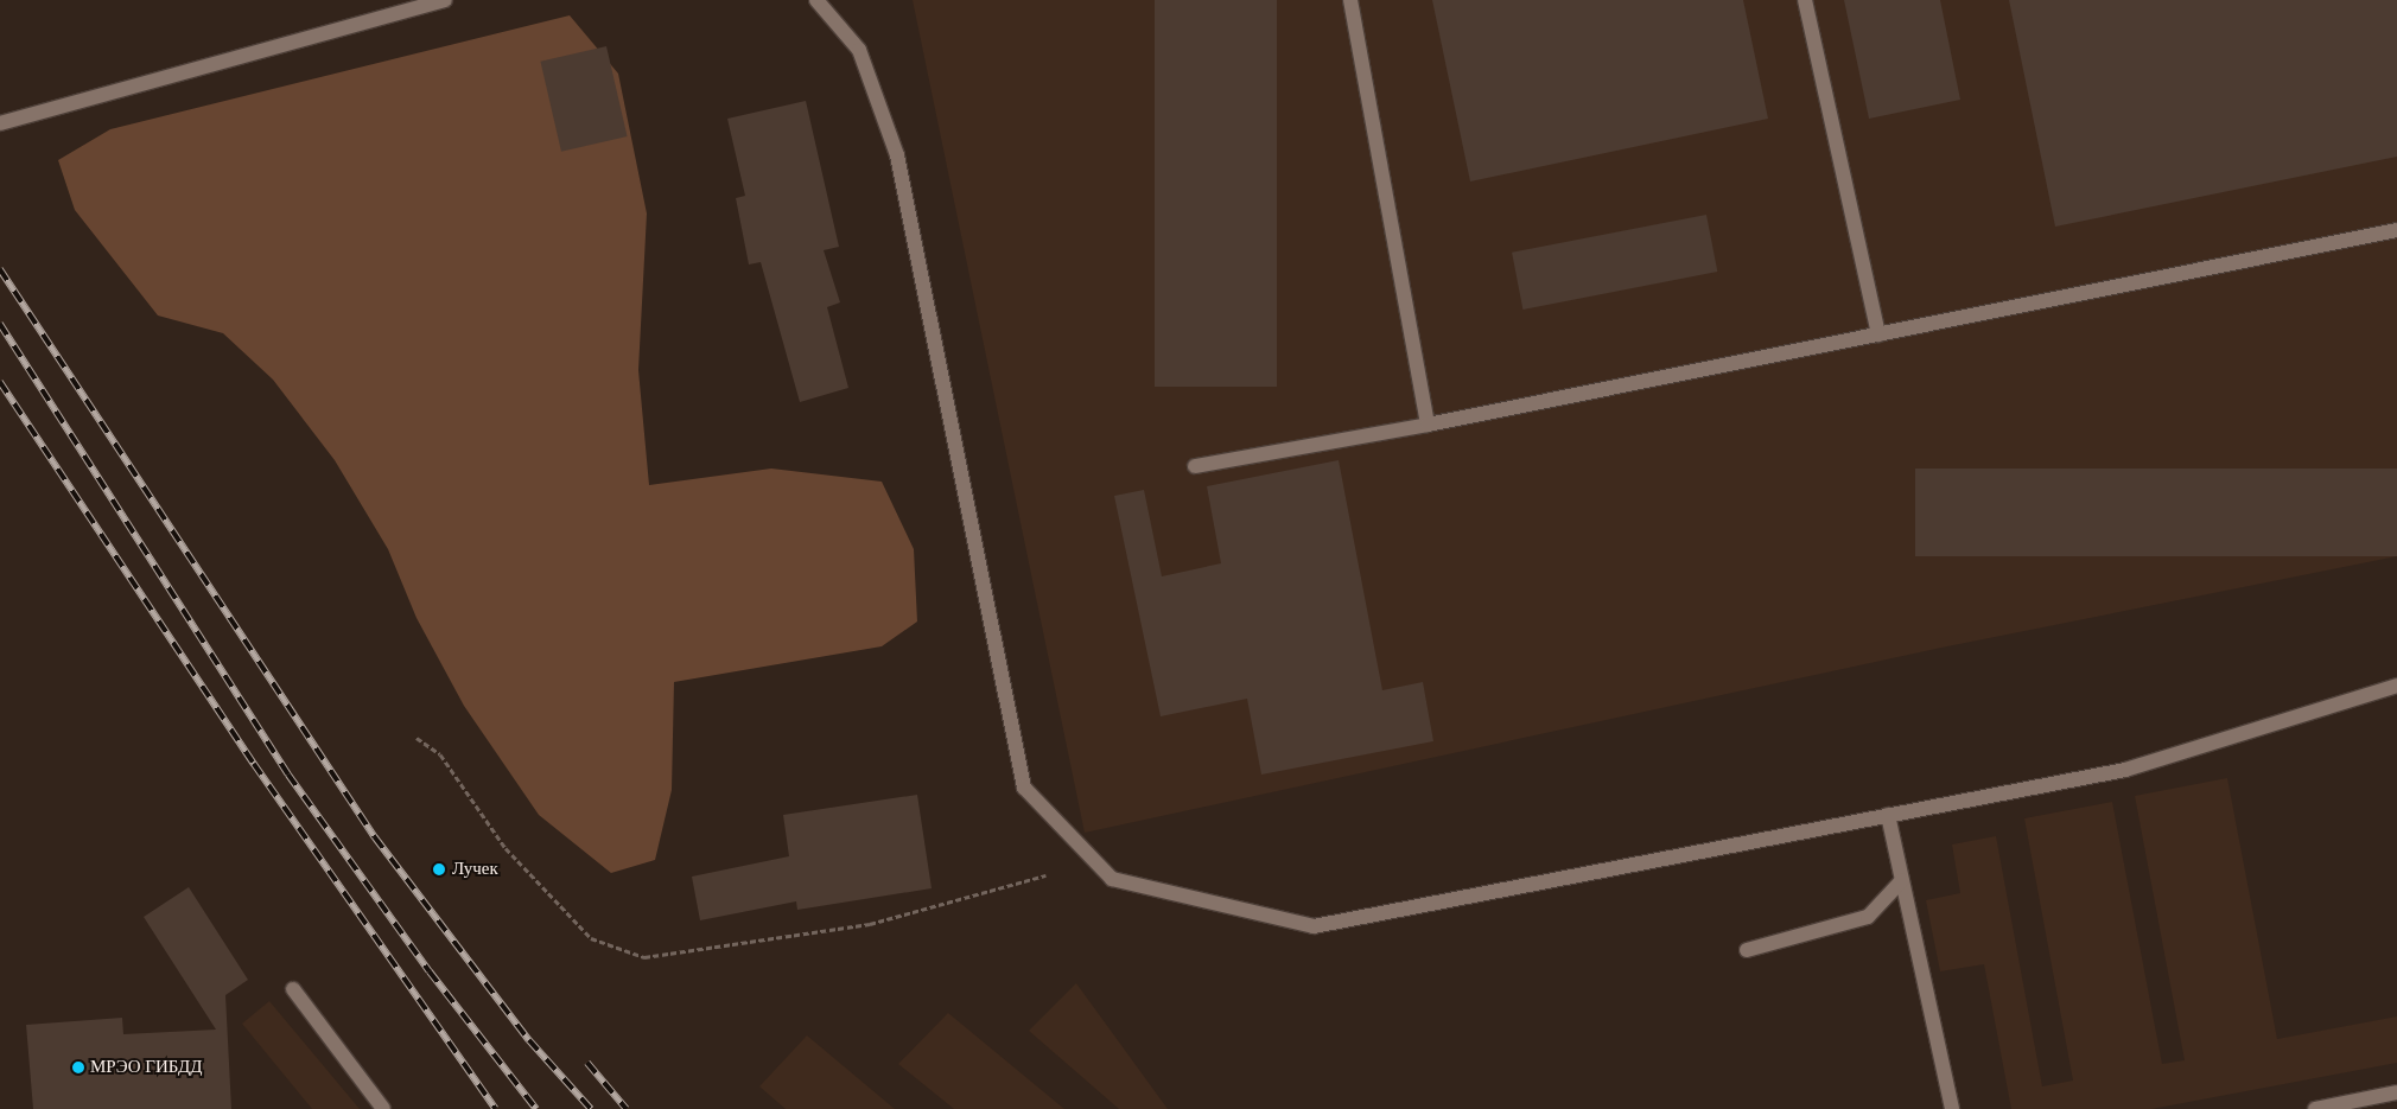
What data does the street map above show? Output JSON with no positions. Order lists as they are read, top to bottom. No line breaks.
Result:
{"places":["Лучек","МРЭО ГИБДД"]}
